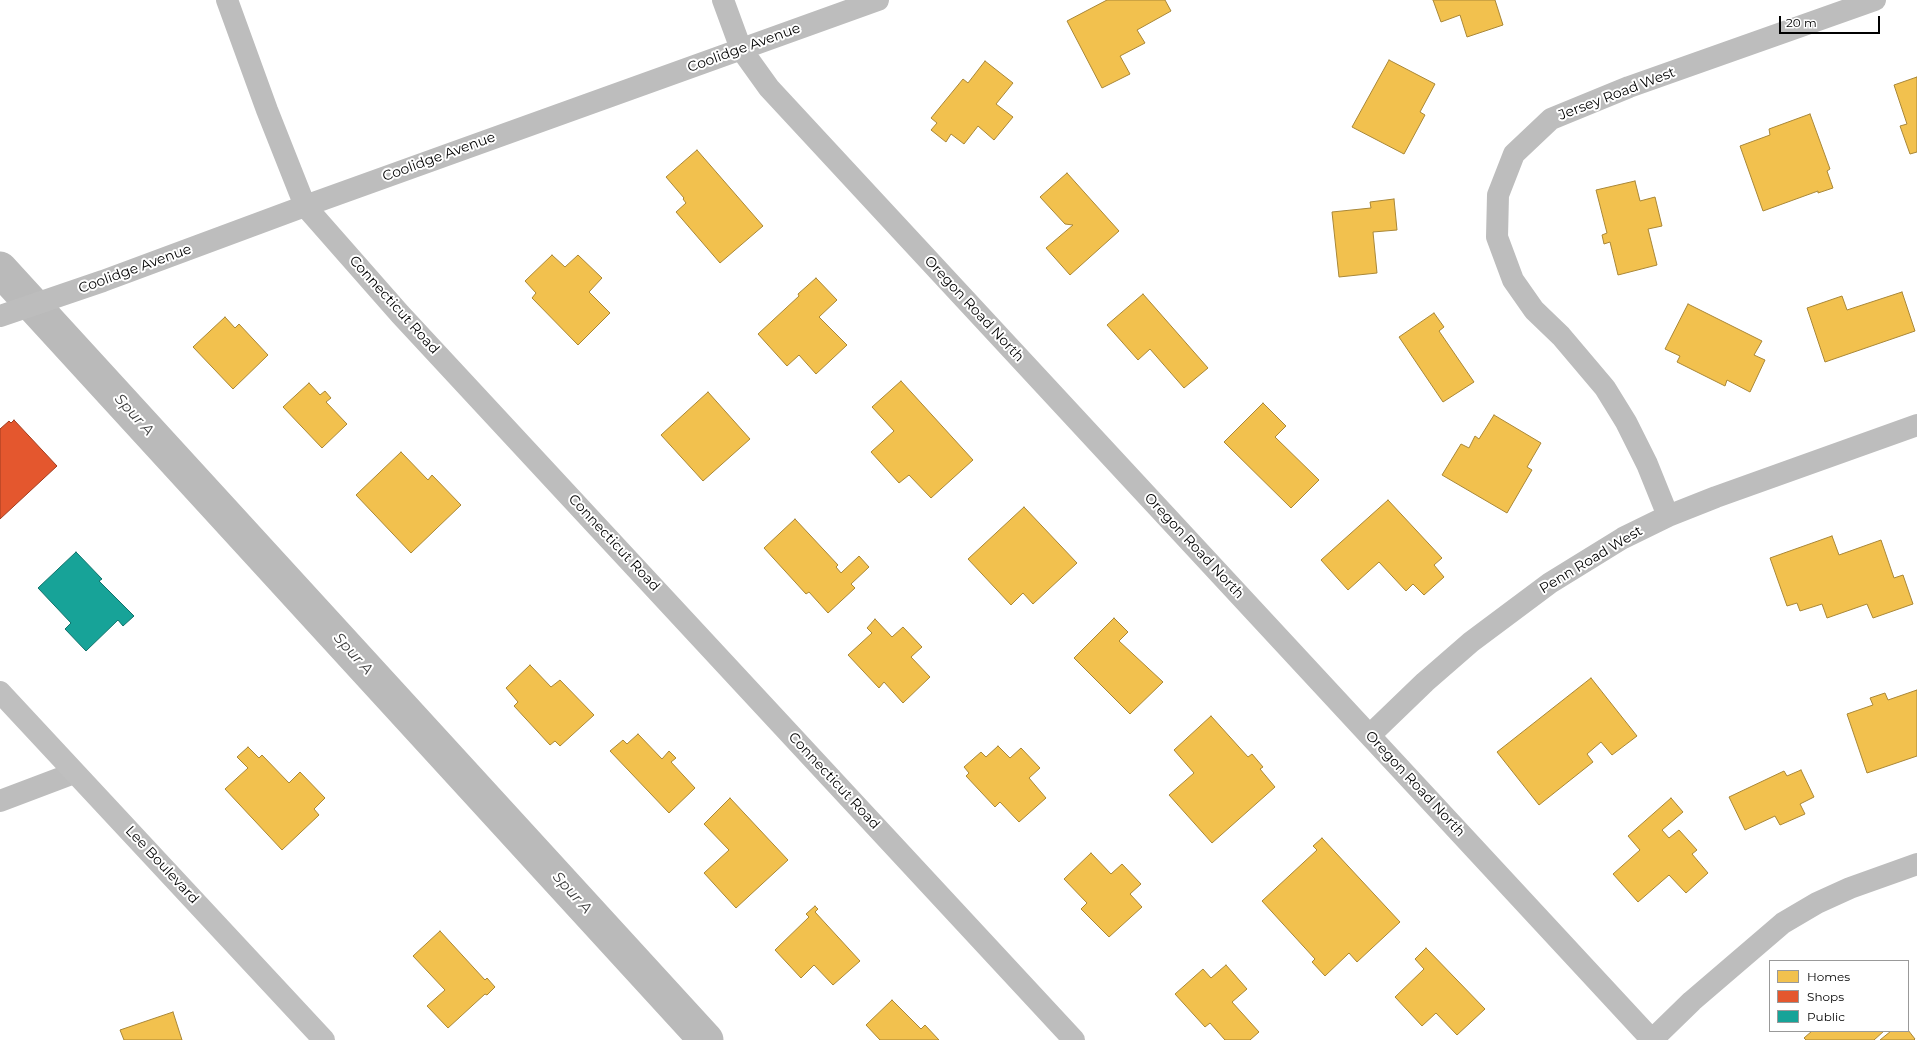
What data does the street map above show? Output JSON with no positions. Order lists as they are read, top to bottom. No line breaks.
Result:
{"streets":{"main road":["Lee Boulevard"],"street":["Coolidge Avenue","Jersey Road West","Connecticut Road","Oregon Road North","Penn Road West"]},"crossings":[["Coolidge Avenue","Connecticut Road"],["Coolidge Avenue","Oregon Road North"],["Jersey Road West","Penn Road West"],["Oregon Road North","Penn Road West"]],"water":["Spur A"],"legend":["Homes","Shops","Public"],"scale_bar":"20 m"}
